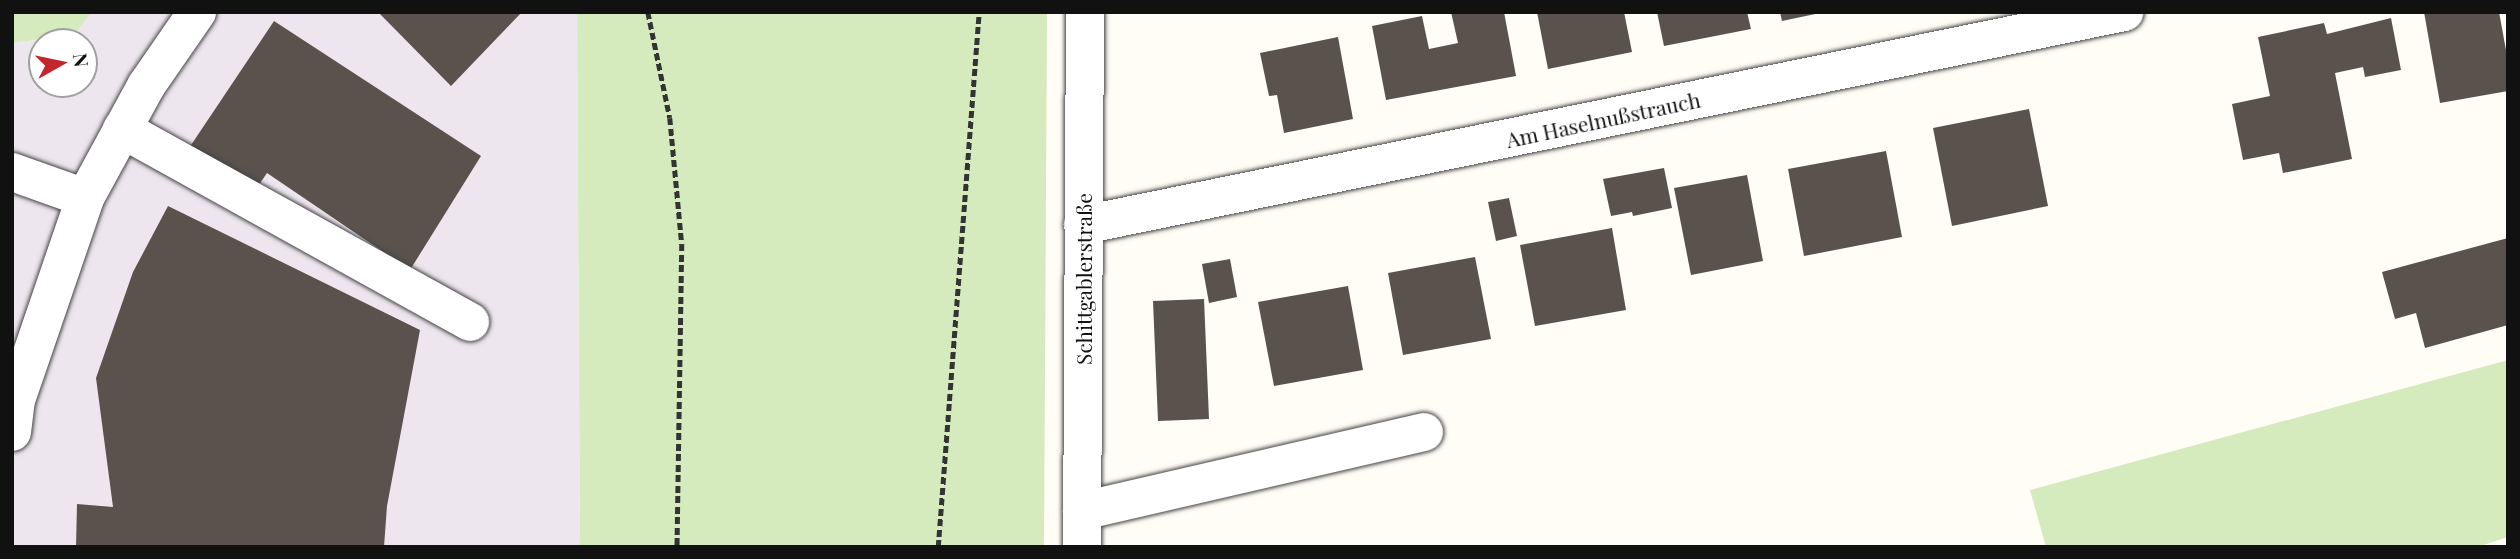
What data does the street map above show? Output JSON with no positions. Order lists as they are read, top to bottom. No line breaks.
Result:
{"streets":{"street":["Am Haselnußstrauch","Schittgablerstraße"]},"crossings":[["Am Haselnußstrauch","Schittgablerstraße"]],"north":"right"}
